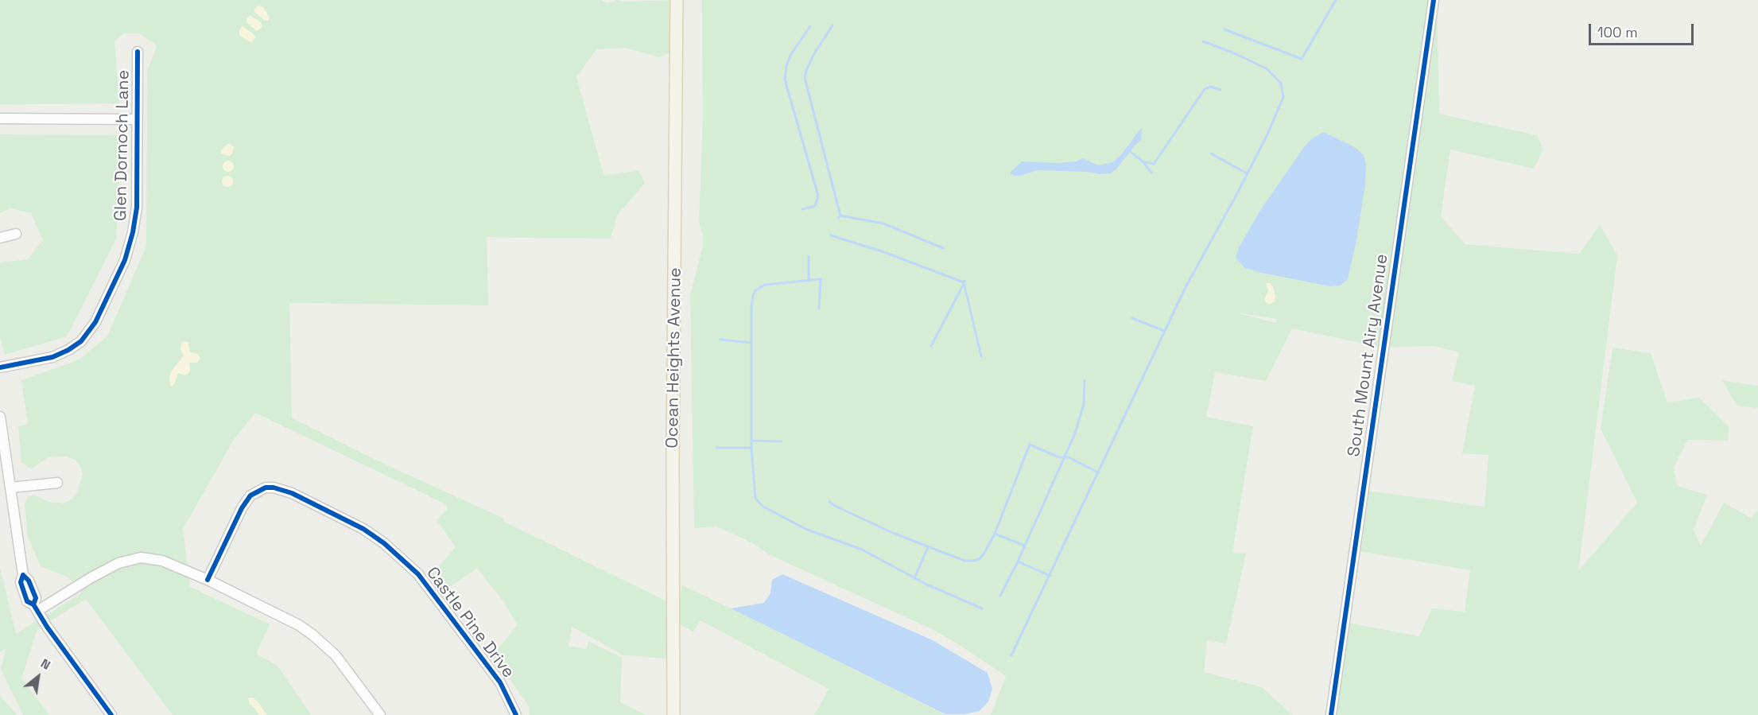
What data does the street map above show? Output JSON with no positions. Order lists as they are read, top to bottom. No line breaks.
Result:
{"streets":{"main road":["Ocean Heights Avenue"],"street":["Glen Dornoch Lane","South Mount Airy Avenue","Castle Pine Drive"]},"scale_bar":"100 m","north":"top right"}
